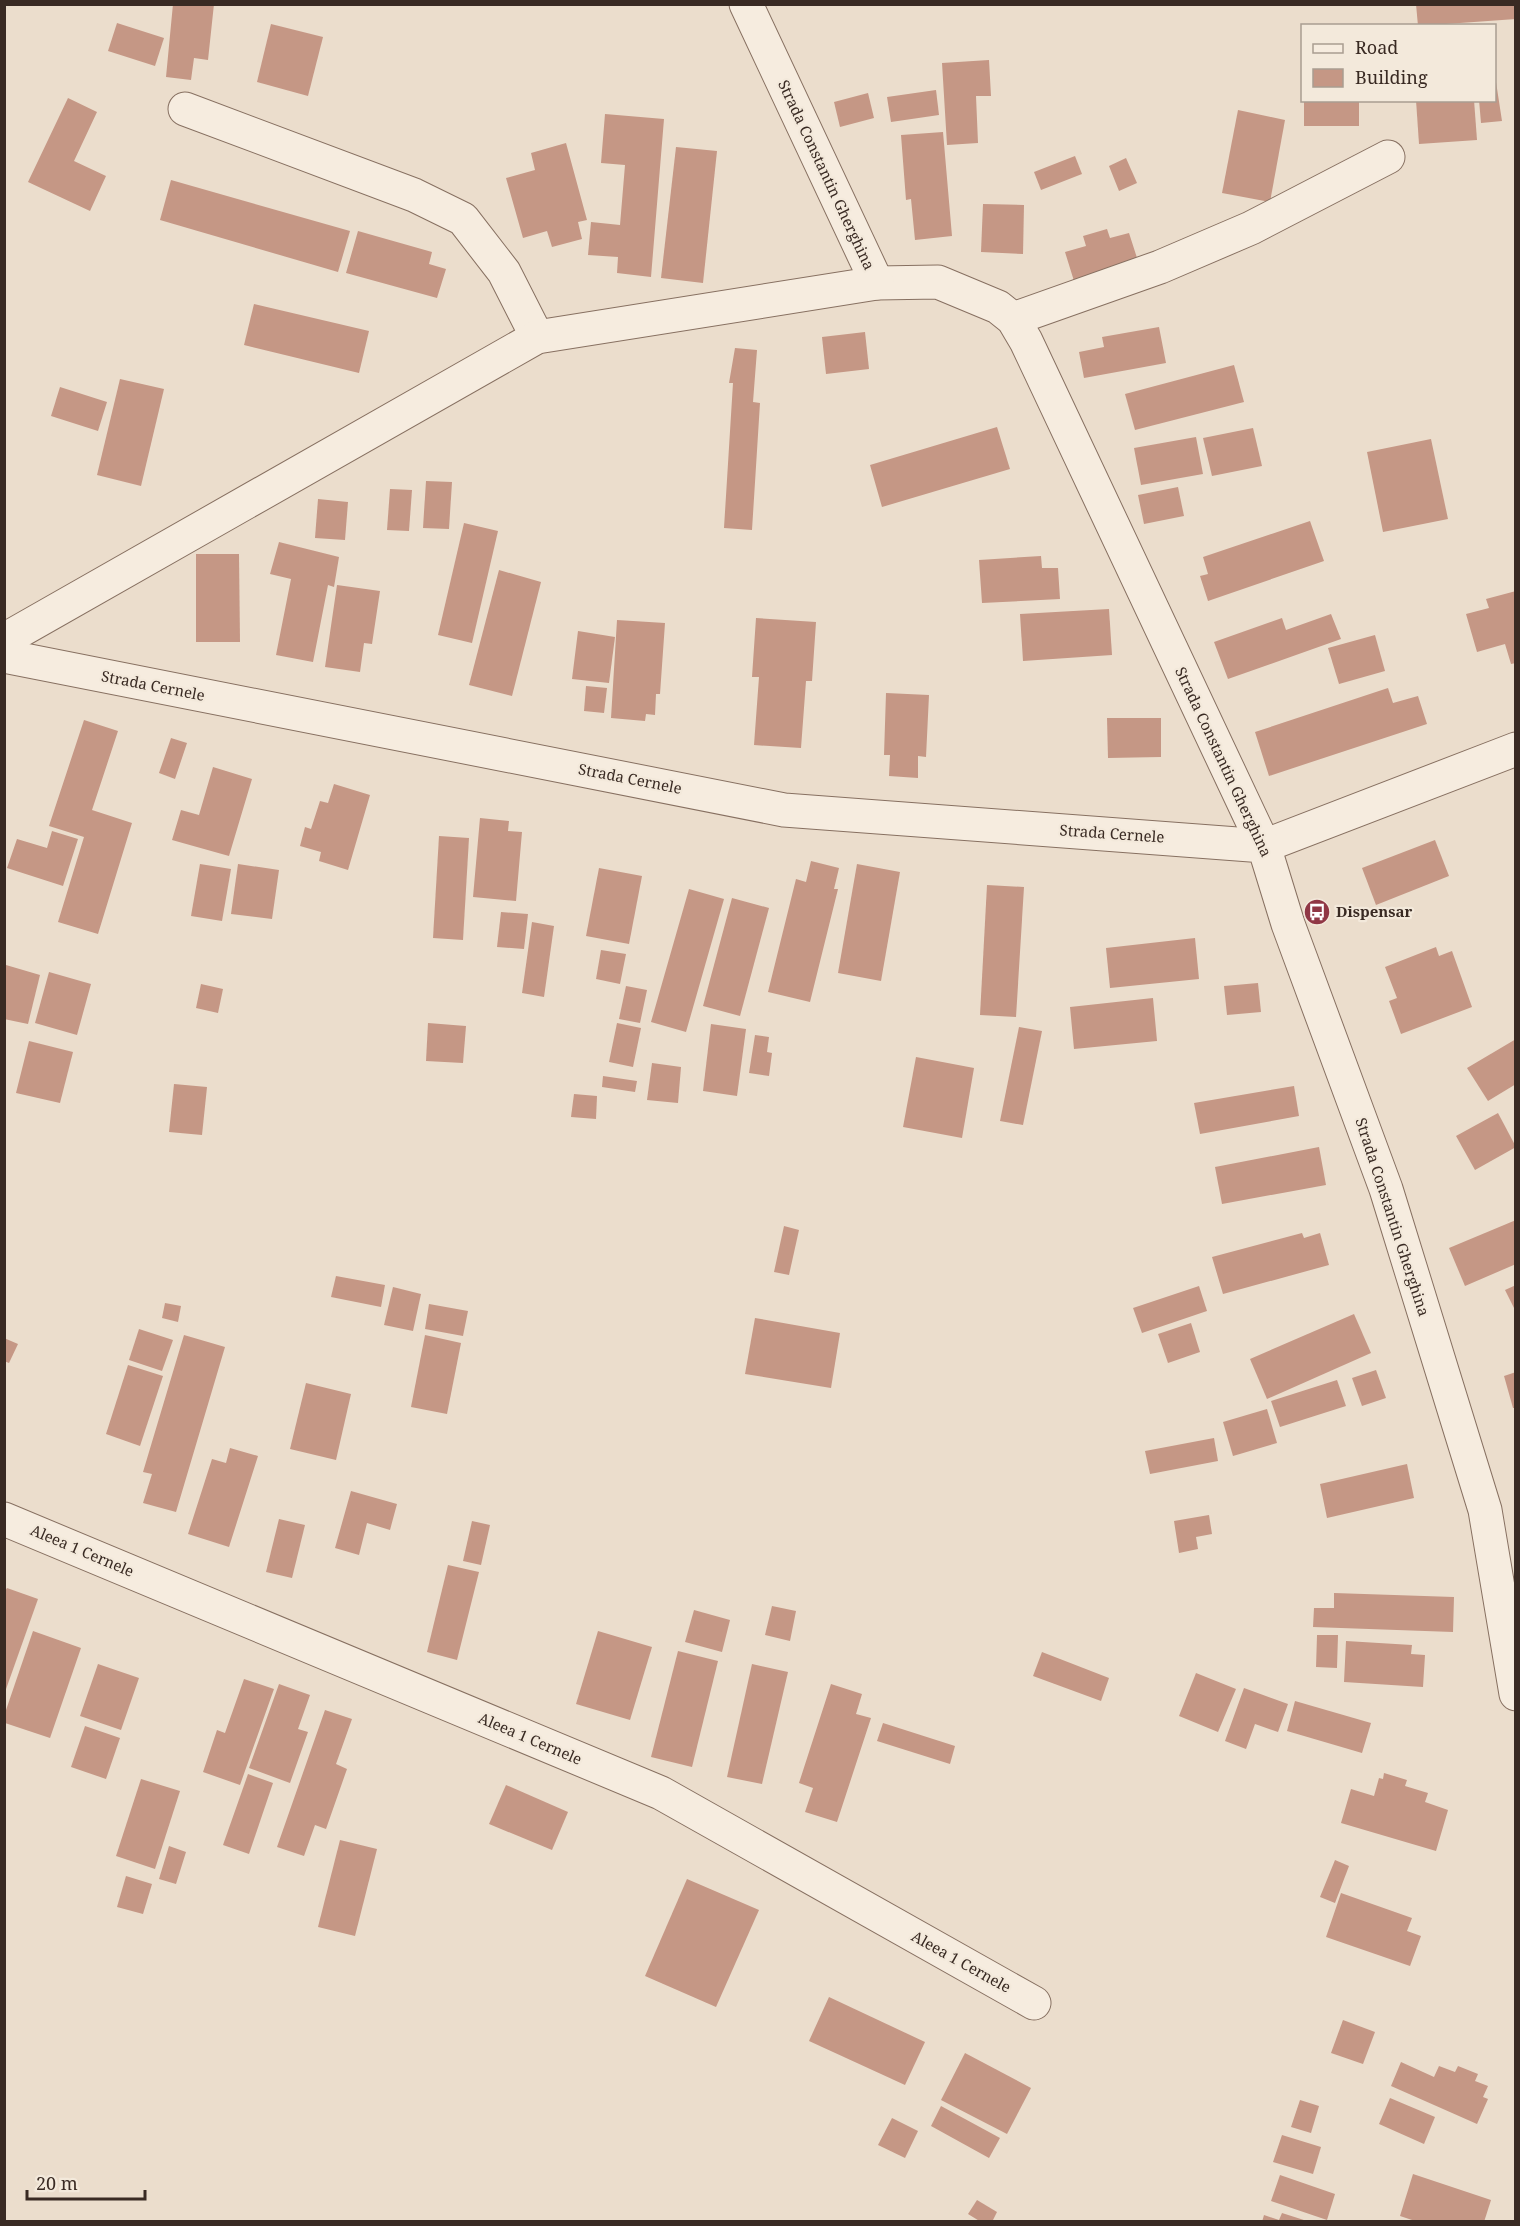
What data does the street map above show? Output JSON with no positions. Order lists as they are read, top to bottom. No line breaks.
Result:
{"streets":{"street":["Strada Constantin Gherghina","Strada Cernele","Aleea 1 Cernele"]},"crossings":[["Strada Constantin Gherghina","Strada Cernele"]],"places":{"bus stop":["Dispensar"]},"legend":["Road","Building"],"scale_bar":"20 m"}
